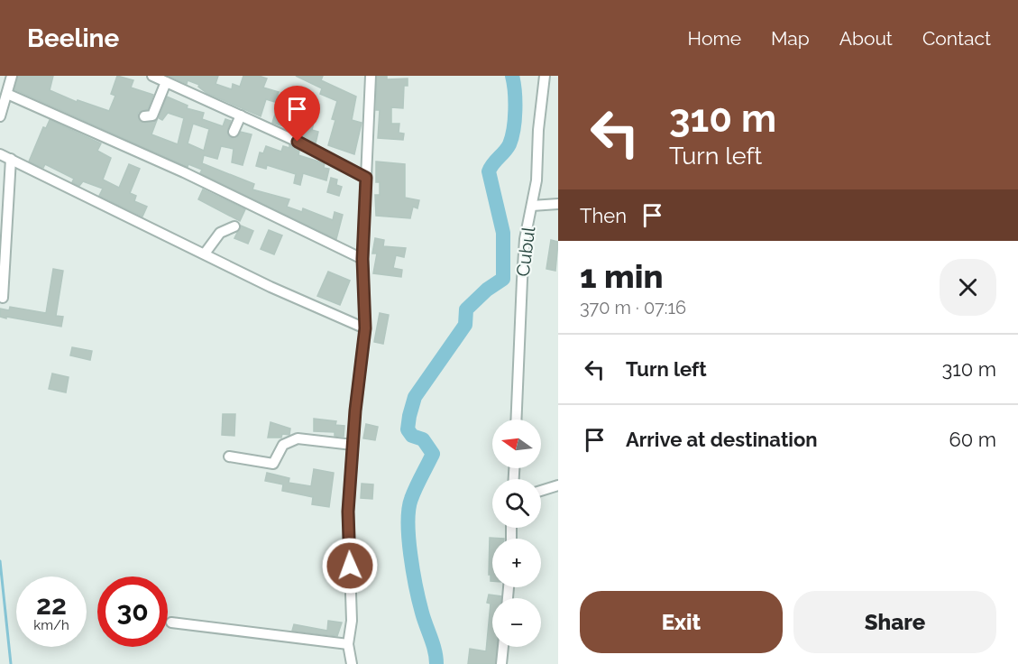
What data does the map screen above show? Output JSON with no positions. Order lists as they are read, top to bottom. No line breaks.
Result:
{"streets":{"street":["Cubul"]},"north":"left","page":{"header":"Beeline","nav":["Home","Map","About","Contact"],"turn":["310 m","Turn left"],"then":"Then","heading":["1 min","370 m · 07:16"],"list":[{"name":"Turn left","value":"310 m"},{"name":"Arrive at destination","value":"60 m"}],"map_buttons":["+","−"],"speed":"22 km/h","limit":"30","buttons":["Exit","Share"]}}
